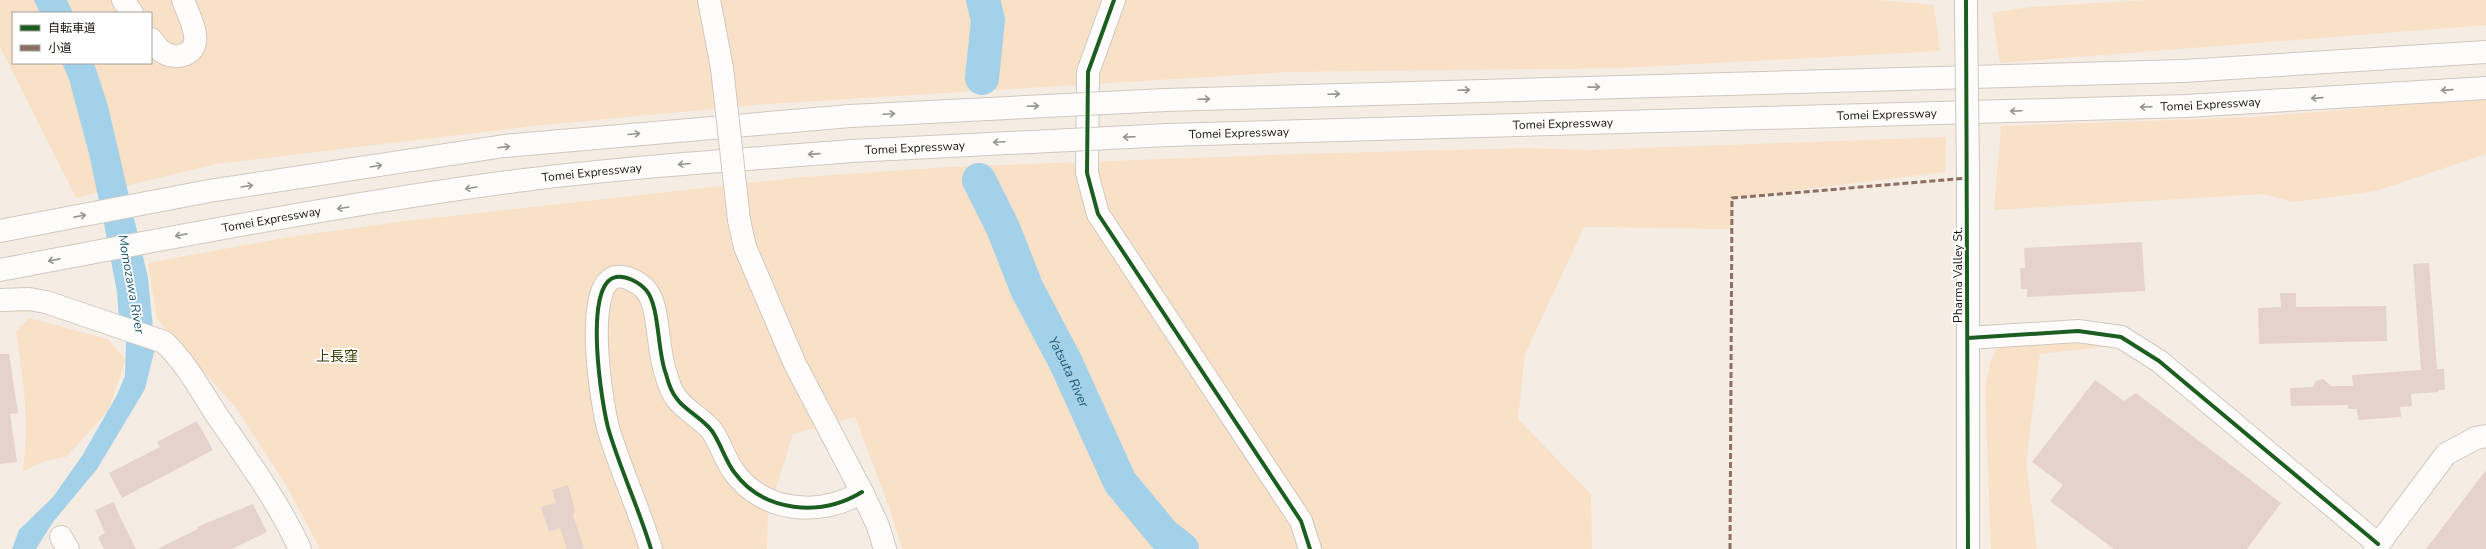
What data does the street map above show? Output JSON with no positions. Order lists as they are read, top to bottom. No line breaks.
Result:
{"streets":{"main road":["Tomei Expressway","Pharma Valley St."]},"districts":["上長窪"],"water":["Momozawa River","Yatsuta River"],"legend":["自転車道","小道"]}
